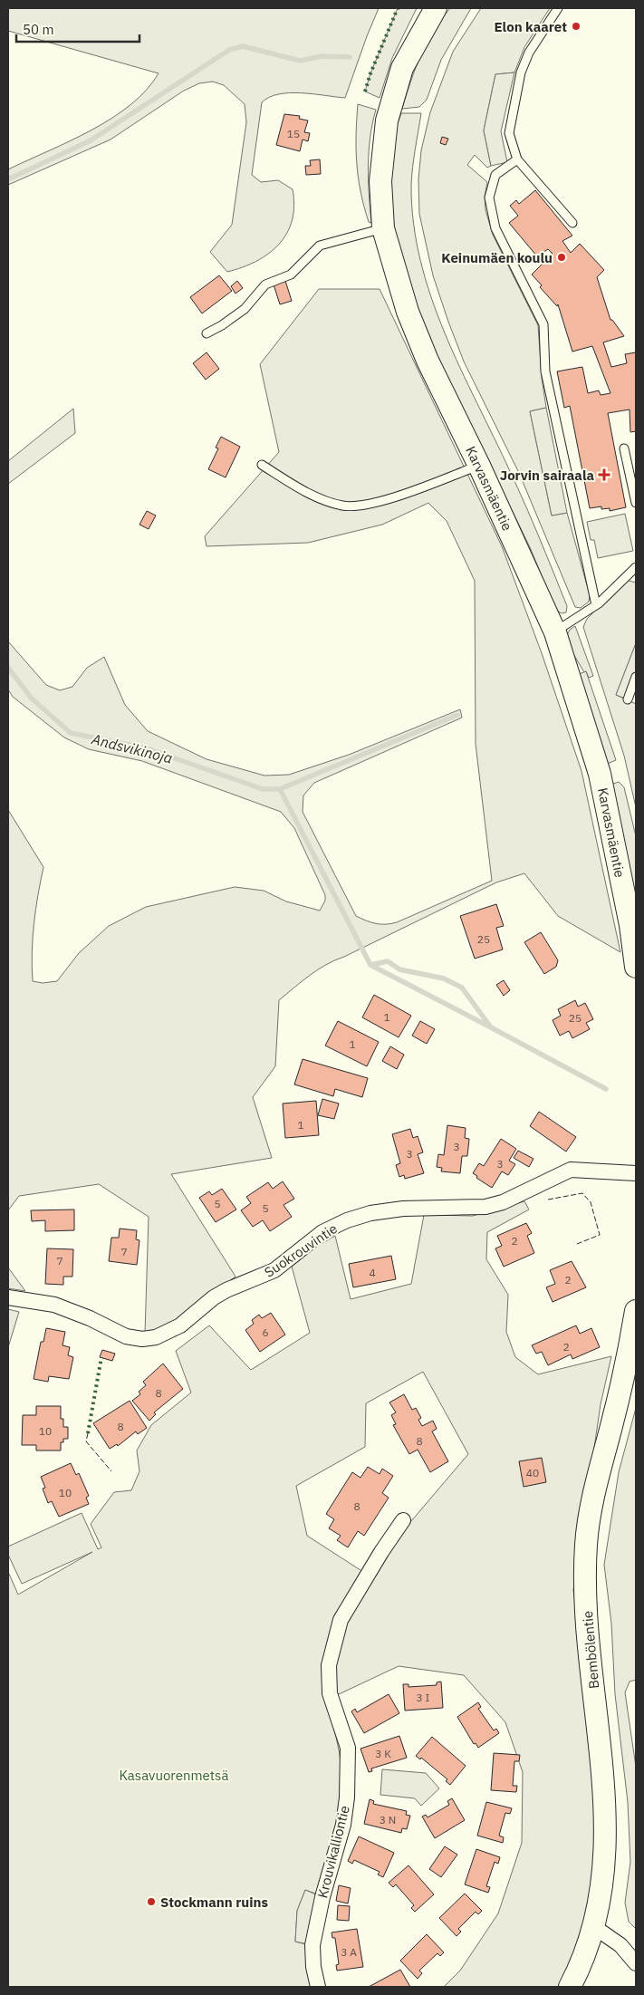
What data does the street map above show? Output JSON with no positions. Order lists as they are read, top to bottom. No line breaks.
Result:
{"streets":{"main road":["Karvasmäentie","Bembölentie"],"street":["Suokrouvintie","Krouvikalliontie"]},"water":["Andsvikinoja"],"parks":["Kasavuorenmetsä"],"places":{"other":["Elon kaaret","Keinumäen koulu","Stockmann ruins"],"health":["Jorvin sairaala"]},"house_numbers":["15","25","1","25","1","1","3","3","3","5","5","2","7","7","4","2","6","2","8","8","10","8","40","10","8","3 I","3 K","3 N","3 A"],"scale_bar":"50 m"}
